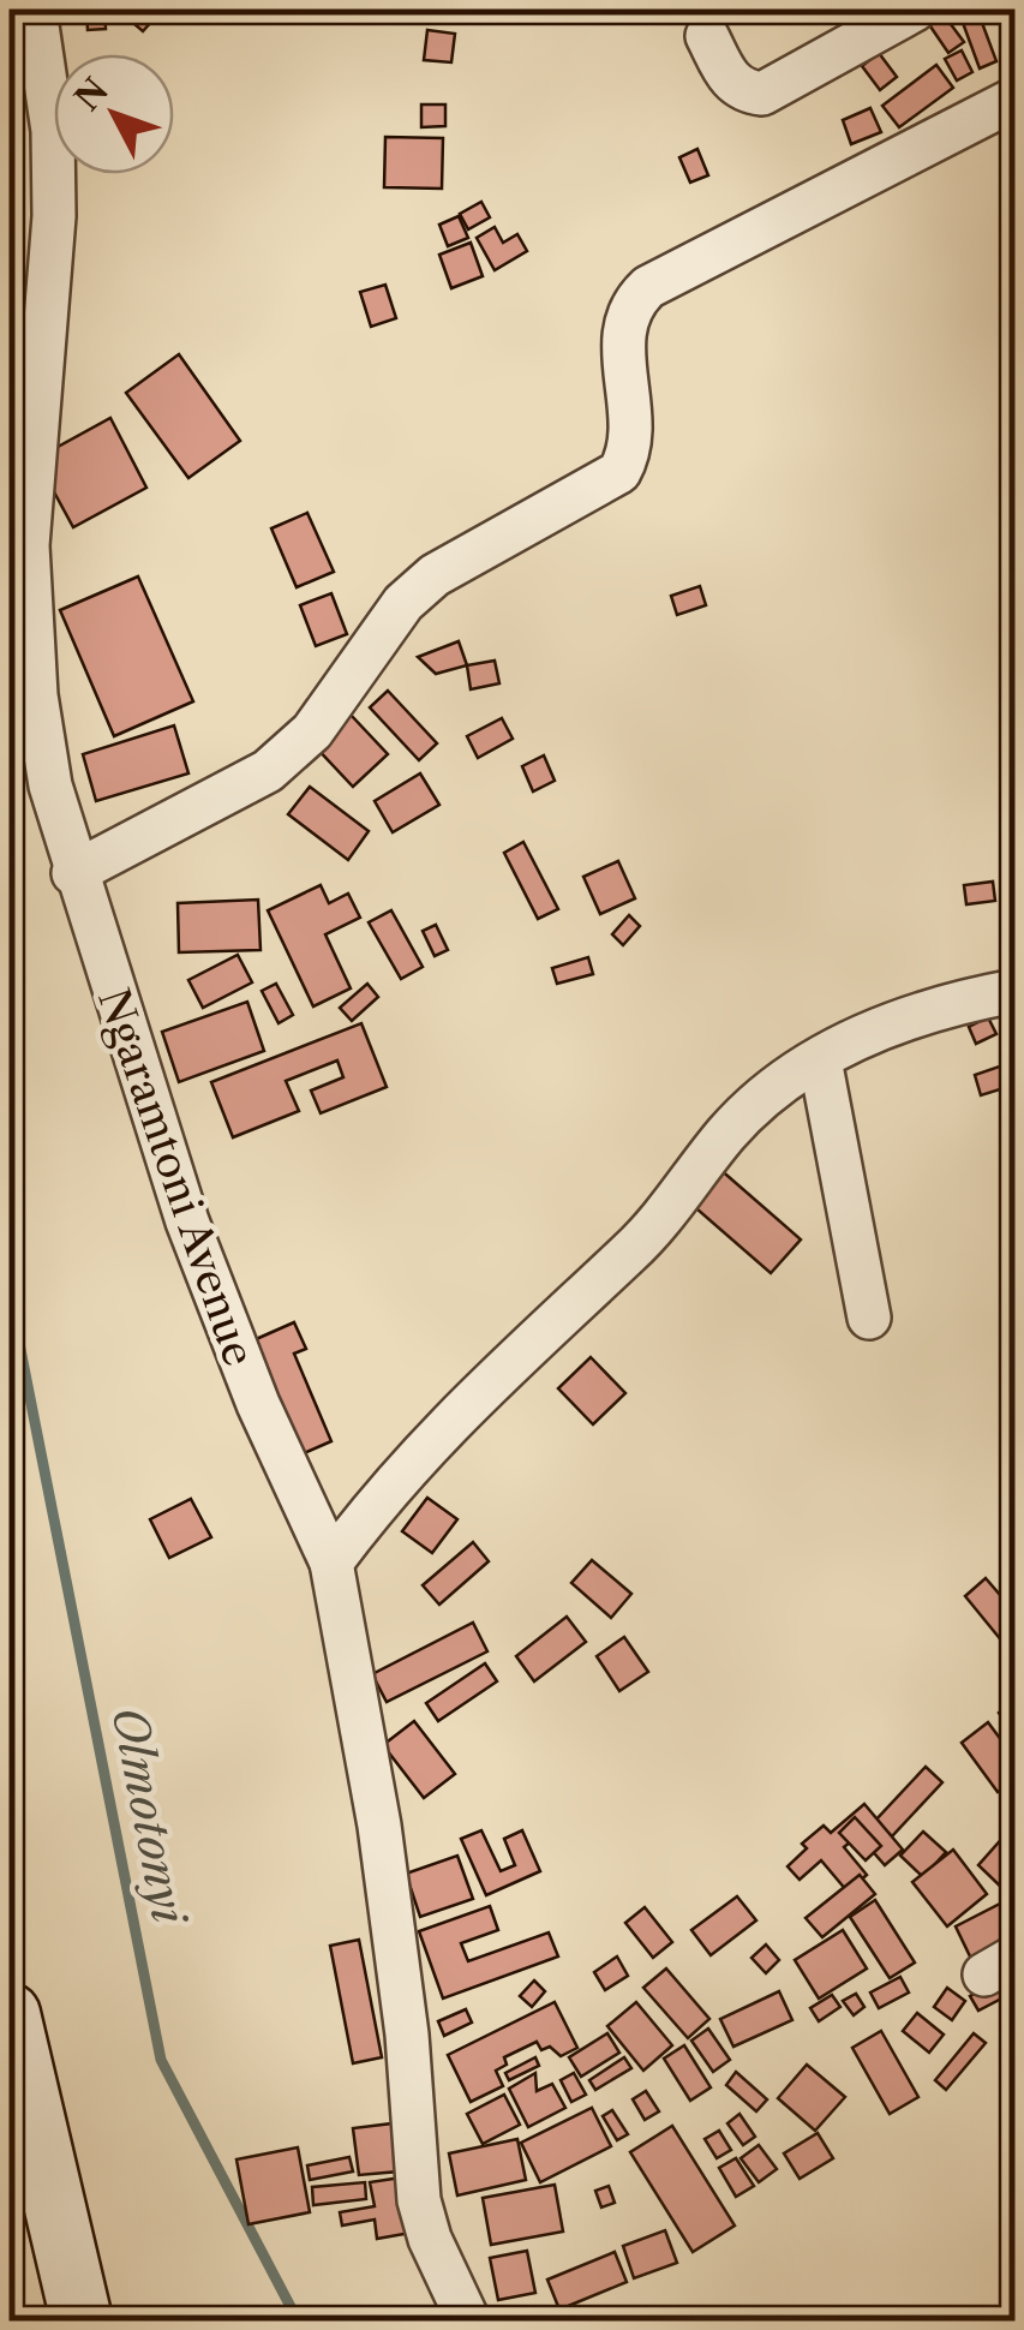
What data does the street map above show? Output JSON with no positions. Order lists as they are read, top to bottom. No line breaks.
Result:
{"streets":{"street":["Ngaramtoni Avenue"]},"water":["Olmotonyi"],"north":"top left"}
